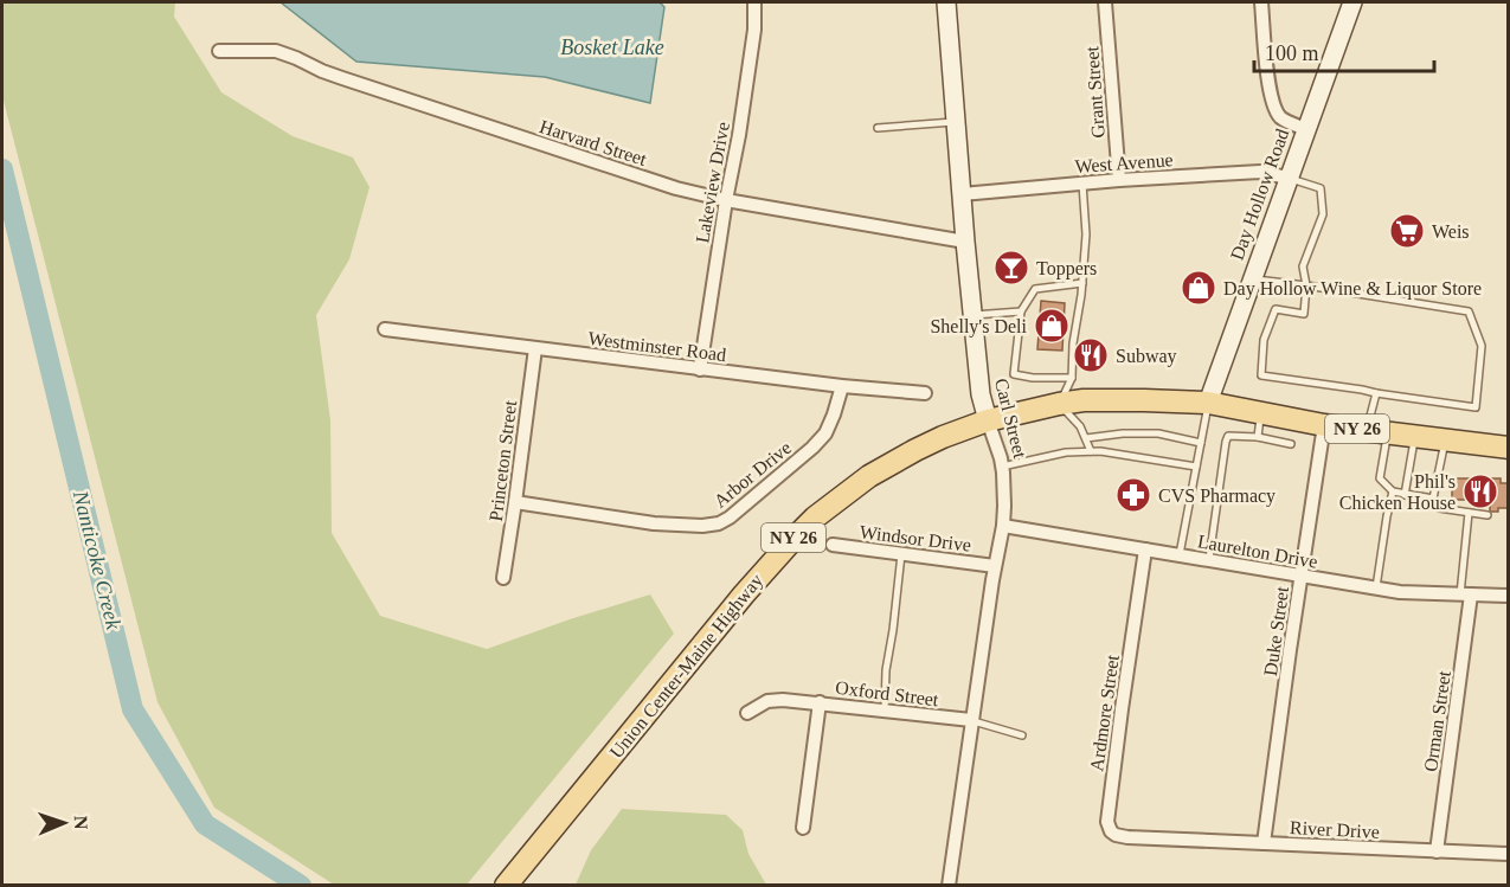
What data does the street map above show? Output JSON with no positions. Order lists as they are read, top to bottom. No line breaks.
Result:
{"streets":{"main road":["NY 26","Union Center-Maine Highway"],"street":["Grant Street","Harvard Street","West Avenue","Lakeview Drive","Day Hollow Road","Westminster Road","Carl Street","Princeton Street","Arbor Drive","Windsor Drive","Laurelton Drive","Duke Street","Oxford Street","Ardmore Street","Orman Street","River Drive"]},"crossings":[["Grant Street","West Avenue"],["Harvard Street","Lakeview Drive"],["Harvard Street","Carl Street"],["West Avenue","Day Hollow Road"],["West Avenue","Carl Street"],["Lakeview Drive","Westminster Road"],["Day Hollow Road","Union Center-Maine Highway"],["Westminster Road","Princeton Street"],["Westminster Road","Arbor Drive"],["Carl Street","Windsor Drive"],["Carl Street","Laurelton Drive"],["Carl Street","Union Center-Maine Highway"],["Carl Street","Oxford Street"],["Princeton Street","Arbor Drive"],["Laurelton Drive","Duke Street"],["Laurelton Drive","Ardmore Street"],["Laurelton Drive","Orman Street"],["Duke Street","Union Center-Maine Highway"],["Duke Street","River Drive"],["Ardmore Street","River Drive"],["Orman Street","River Drive"]],"water":["Bosket Lake","Nanticoke Creek"],"places":{"supermarket":["Weis"],"bar":["Toppers"],"shop":["Day Hollow Wine & Liquor Store","Shelly's Deli"],"restaurant":["Subway","Phil's Chicken House"],"pharmacy":["CVS Pharmacy"]},"scale_bar":"100 m","north":"right"}
